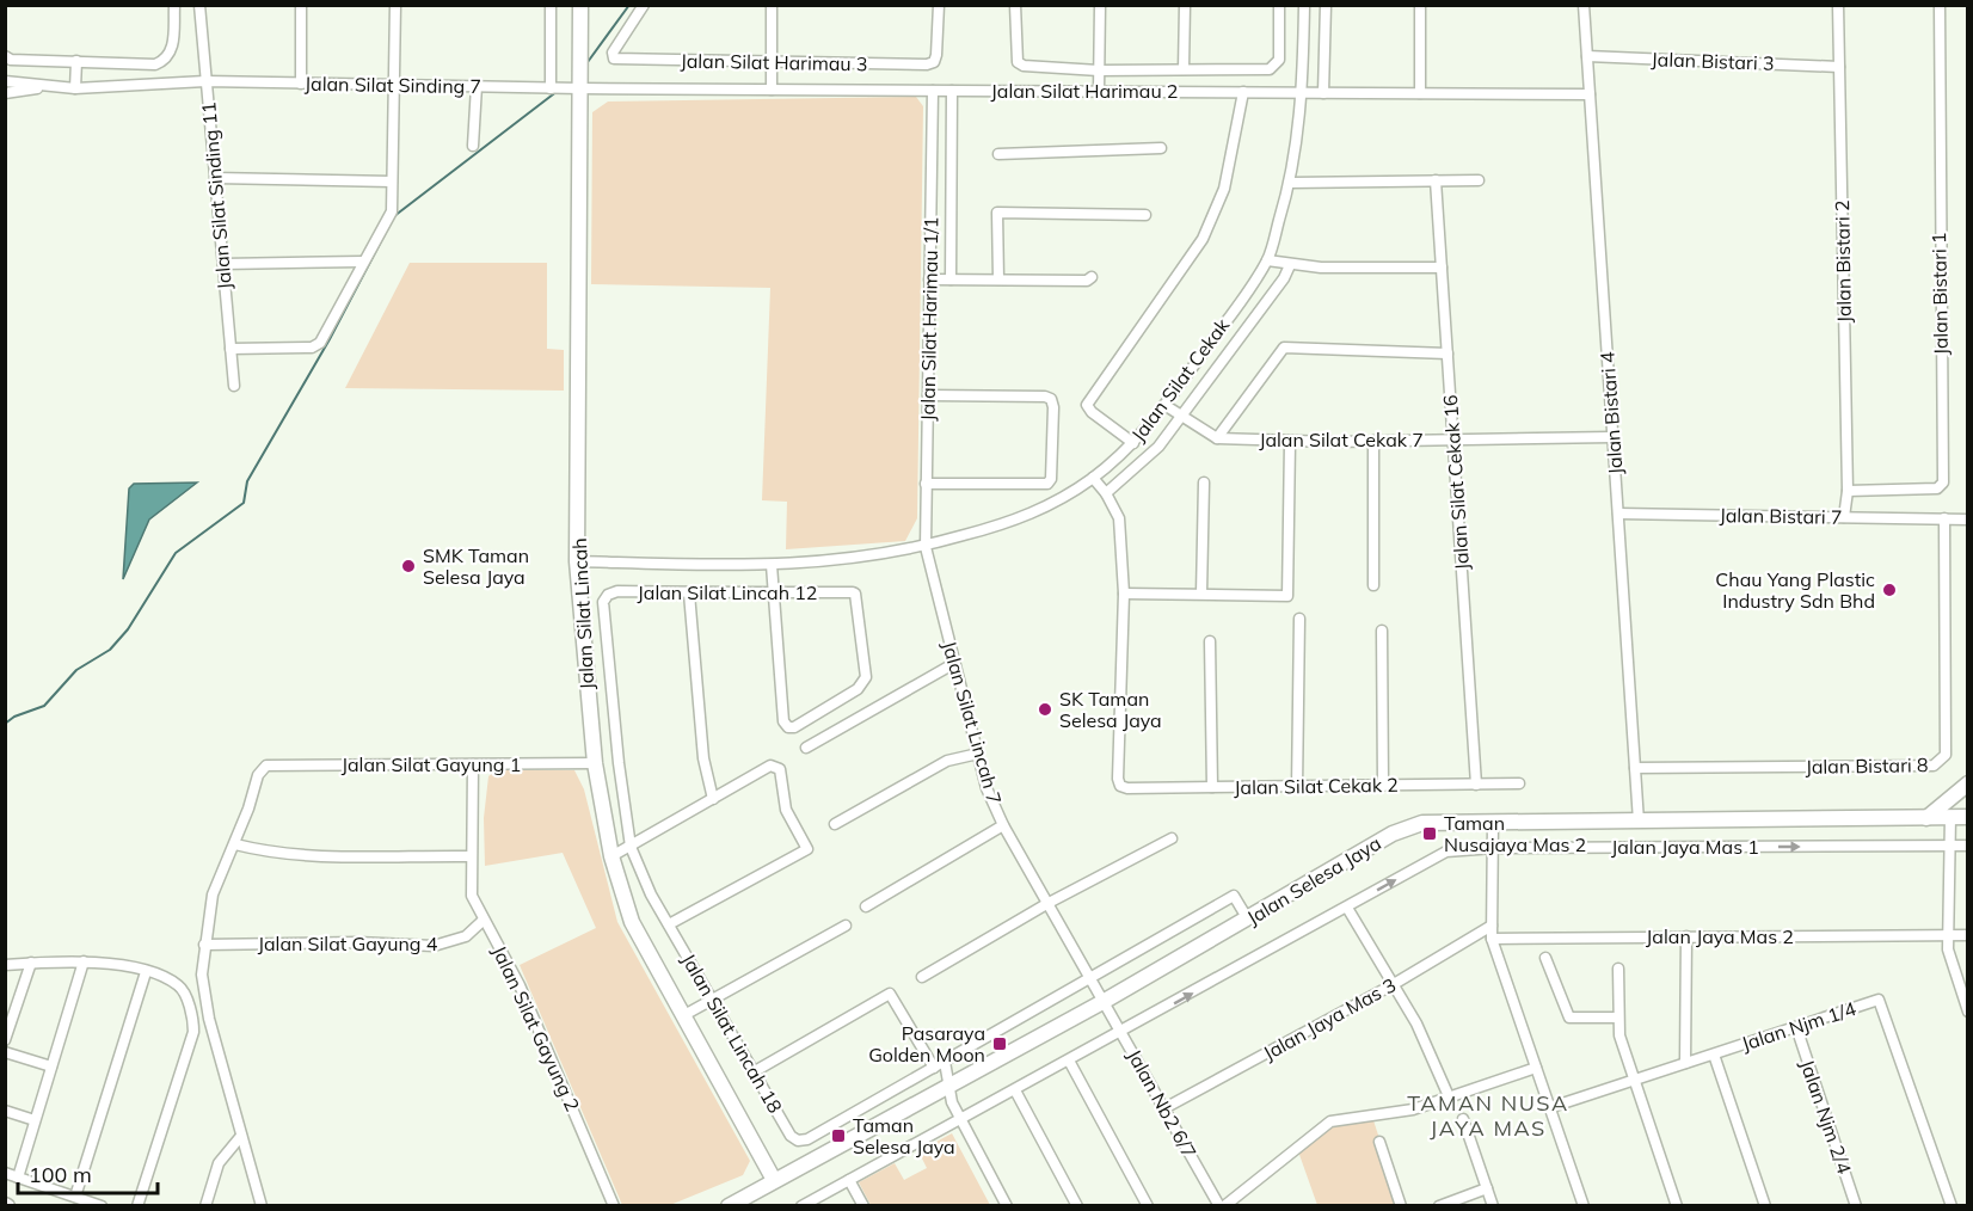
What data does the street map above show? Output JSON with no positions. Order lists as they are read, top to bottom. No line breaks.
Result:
{"streets":{"street":["Jalan Bistari 3","Jalan Silat Harimau 3","Jalan Silat Sinding 7","Jalan Silat Harimau 2","Jalan Silat Sinding 11","Jalan Bistari 2","Jalan Bistari 1","Jalan Silat Harimau 1/1","Jalan Silat Cekak","Jalan Bistari 4","Jalan Silat Cekak 7","Jalan Silat Cekak 16","Jalan Bistari 7","Jalan Silat Lincah 12","Jalan Silat Lincah","Jalan Silat Lincah 7","Jalan Silat Gayung 1","Jalan Bistari 8","Jalan Silat Cekak 2","Jalan Jaya Mas 1","Jalan Selesa Jaya","Jalan Jaya Mas 2","Jalan Silat Gayung 4","Jalan Jaya Mas 3","Jalan Njm 1/4","Jalan Silat Gayung 2","Jalan Silat Lincah 18","Jalan Nb2 6/7","Jalan Njm 2/4"]},"crossings":[["Jalan Bistari 3","Jalan Bistari 2"],["Jalan Bistari 3","Jalan Bistari 4"],["Jalan Silat Sinding 7","Jalan Silat Harimau 2"],["Jalan Silat Sinding 7","Jalan Silat Sinding 11"],["Jalan Silat Sinding 7","Jalan Silat Lincah"],["Jalan Silat Harimau 2","Jalan Silat Harimau 1/1"],["Jalan Silat Harimau 2","Jalan Silat Cekak"],["Jalan Silat Harimau 2","Jalan Bistari 4"],["Jalan Silat Harimau 2","Jalan Silat Lincah"],["Jalan Bistari 2","Jalan Bistari 1"],["Jalan Bistari 2","Jalan Bistari 7"],["Jalan Silat Harimau 1/1","Jalan Silat Cekak"],["Jalan Silat Harimau 1/1","Jalan Silat Lincah 7"],["Jalan Silat Cekak","Jalan Silat Lincah"],["Jalan Silat Cekak","Jalan Silat Lincah 7"],["Jalan Bistari 4","Jalan Silat Cekak 7"],["Jalan Bistari 4","Jalan Bistari 7"],["Jalan Bistari 4","Jalan Bistari 8"],["Jalan Bistari 4","Jalan Selesa Jaya"],["Jalan Silat Cekak 7","Jalan Silat Cekak 16"],["Jalan Silat Cekak 16","Jalan Silat Cekak 2"],["Jalan Bistari 7","Jalan Bistari 8"],["Jalan Silat Lincah 12","Jalan Silat Lincah 18"],["Jalan Silat Lincah","Jalan Silat Gayung 1"],["Jalan Silat Lincah","Jalan Selesa Jaya"],["Jalan Silat Lincah 7","Jalan Selesa Jaya"],["Jalan Silat Lincah 7","Jalan Nb2 6/7"],["Jalan Silat Gayung 1","Jalan Silat Gayung 2"],["Jalan Jaya Mas 1","Jalan Nb2 6/7"],["Jalan Selesa Jaya","Jalan Nb2 6/7"],["Jalan Silat Gayung 4","Jalan Silat Gayung 2"],["Jalan Jaya Mas 3","Jalan Nb2 6/7"],["Jalan Njm 1/4","Jalan Njm 2/4"]],"one_way":["Jalan Jaya Mas 1"],"districts":["TAMAN NUSA JAYA MAS"],"places":{"other":["SMK Taman Selesa Jaya","Chau Yang Plastic Industry Sdn Bhd","SK Taman Selesa Jaya"],"transit":["Taman Nusajaya Mas 2","Pasaraya Golden Moon","Taman Selesa Jaya"]},"scale_bar":"100 m"}
